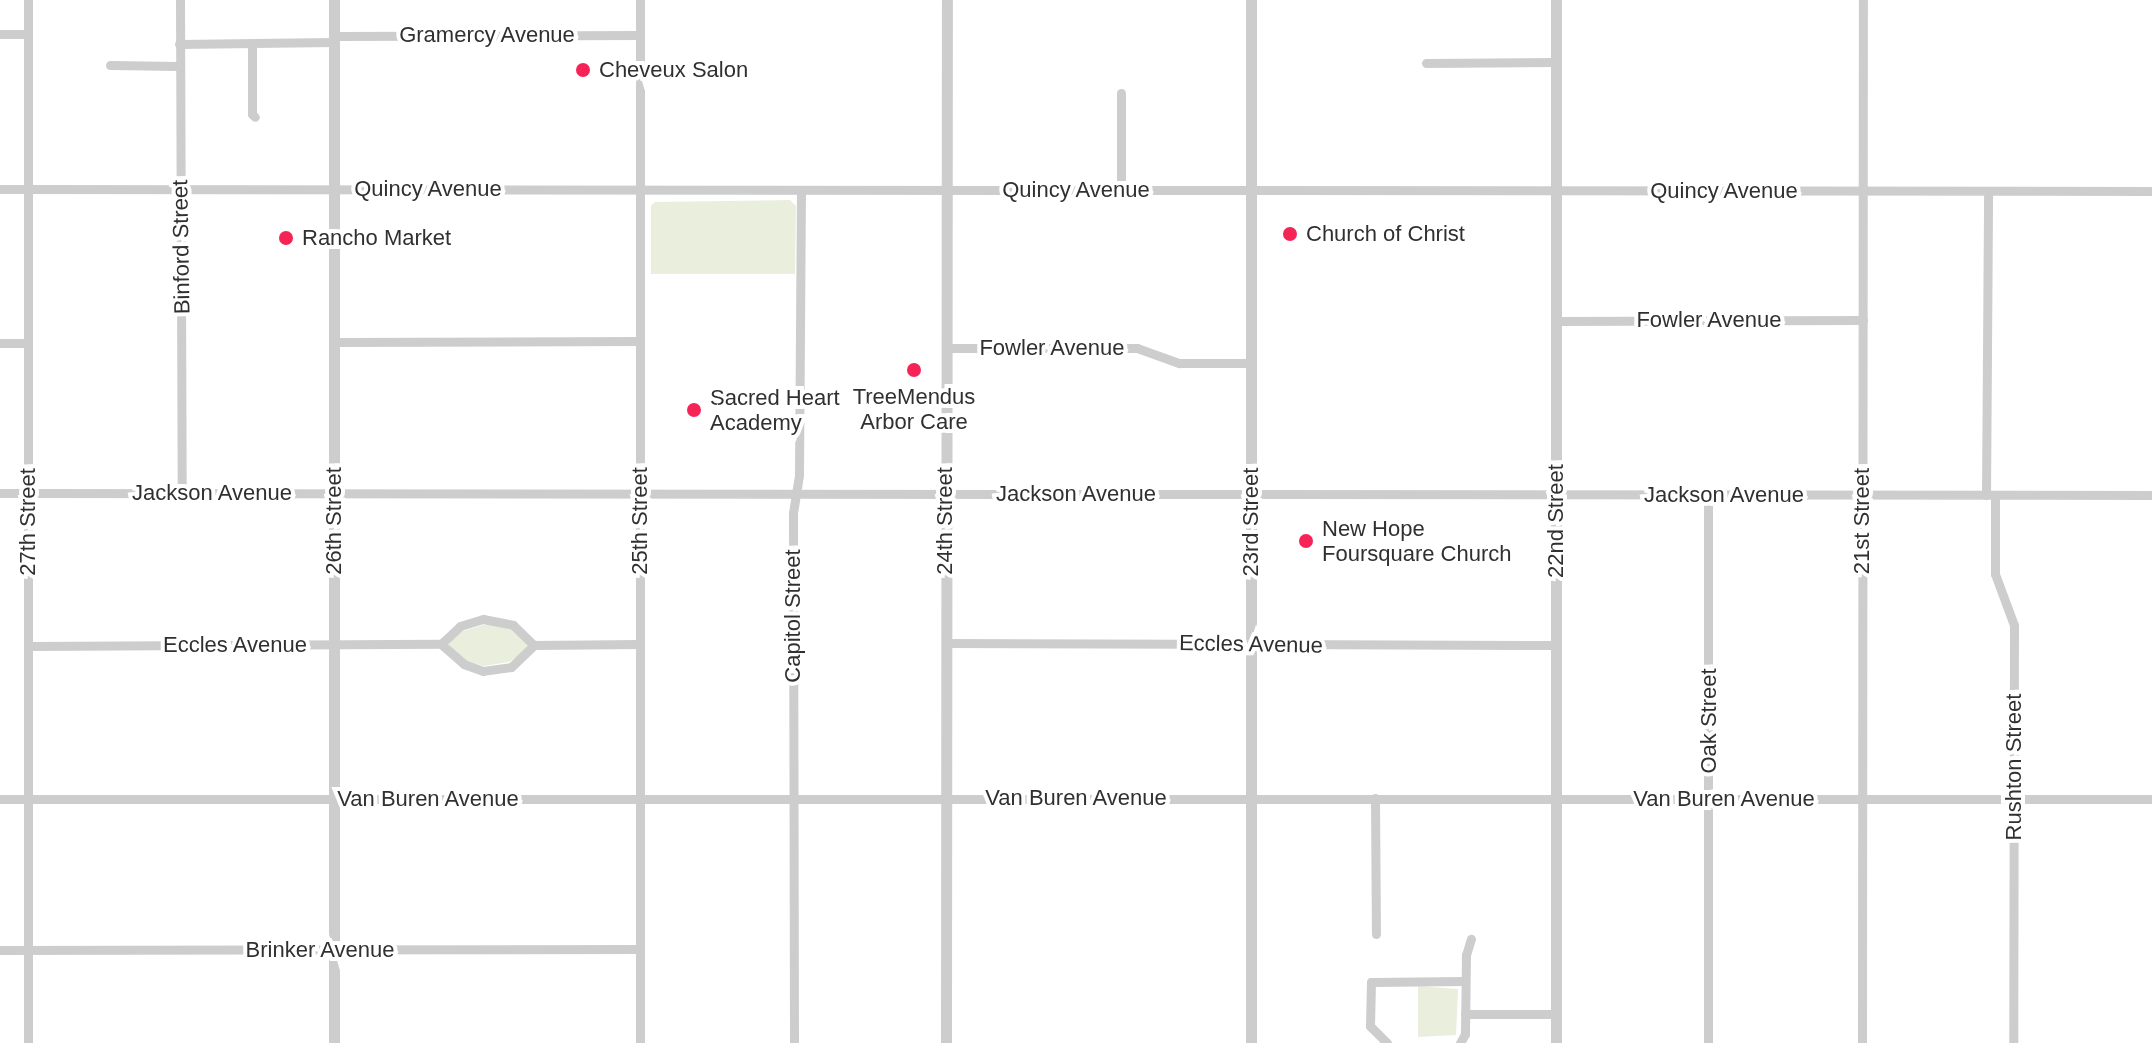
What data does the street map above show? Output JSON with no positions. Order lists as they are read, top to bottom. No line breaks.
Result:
{"streets":{"street":["Gramercy Avenue","Quincy Avenue","Binford Street","Fowler Avenue","Jackson Avenue","26th Street","25th Street","24th Street","22nd Street","21st Street","27th Street","23rd Street","Capitol Street","Eccles Avenue","Oak Street","Rushton Street","Van Buren Avenue","Brinker Avenue"]},"crossings":[["Gramercy Avenue","Binford Street"],["Gramercy Avenue","26th Street"],["Gramercy Avenue","25th Street"],["Quincy Avenue","Binford Street"],["Quincy Avenue","26th Street"],["Quincy Avenue","25th Street"],["Quincy Avenue","24th Street"],["Quincy Avenue","22nd Street"],["Quincy Avenue","21st Street"],["Quincy Avenue","27th Street"],["Quincy Avenue","23rd Street"],["Quincy Avenue","Capitol Street"],["Quincy Avenue","Rushton Street"],["Binford Street","Jackson Avenue"],["Fowler Avenue","24th Street"],["Fowler Avenue","22nd Street"],["Fowler Avenue","21st Street"],["Fowler Avenue","23rd Street"],["Jackson Avenue","26th Street"],["Jackson Avenue","25th Street"],["Jackson Avenue","24th Street"],["Jackson Avenue","22nd Street"],["Jackson Avenue","21st Street"],["Jackson Avenue","27th Street"],["Jackson Avenue","23rd Street"],["Jackson Avenue","Capitol Street"],["Jackson Avenue","Oak Street"],["Jackson Avenue","Rushton Street"],["26th Street","Eccles Avenue"],["26th Street","Van Buren Avenue"],["26th Street","Brinker Avenue"],["25th Street","Van Buren Avenue"],["25th Street","Brinker Avenue"],["24th Street","Eccles Avenue"],["24th Street","Van Buren Avenue"],["22nd Street","Eccles Avenue"],["22nd Street","Van Buren Avenue"],["21st Street","Van Buren Avenue"],["27th Street","Eccles Avenue"],["27th Street","Van Buren Avenue"],["27th Street","Brinker Avenue"],["23rd Street","Eccles Avenue"],["23rd Street","Van Buren Avenue"],["Capitol Street","Van Buren Avenue"],["Oak Street","Van Buren Avenue"],["Rushton Street","Van Buren Avenue"]],"places":["Cheveux Salon","Church of Christ","Rancho Market","TreeMendus Arbor Care","Sacred Heart Academy","New Hope Foursquare Church"]}
